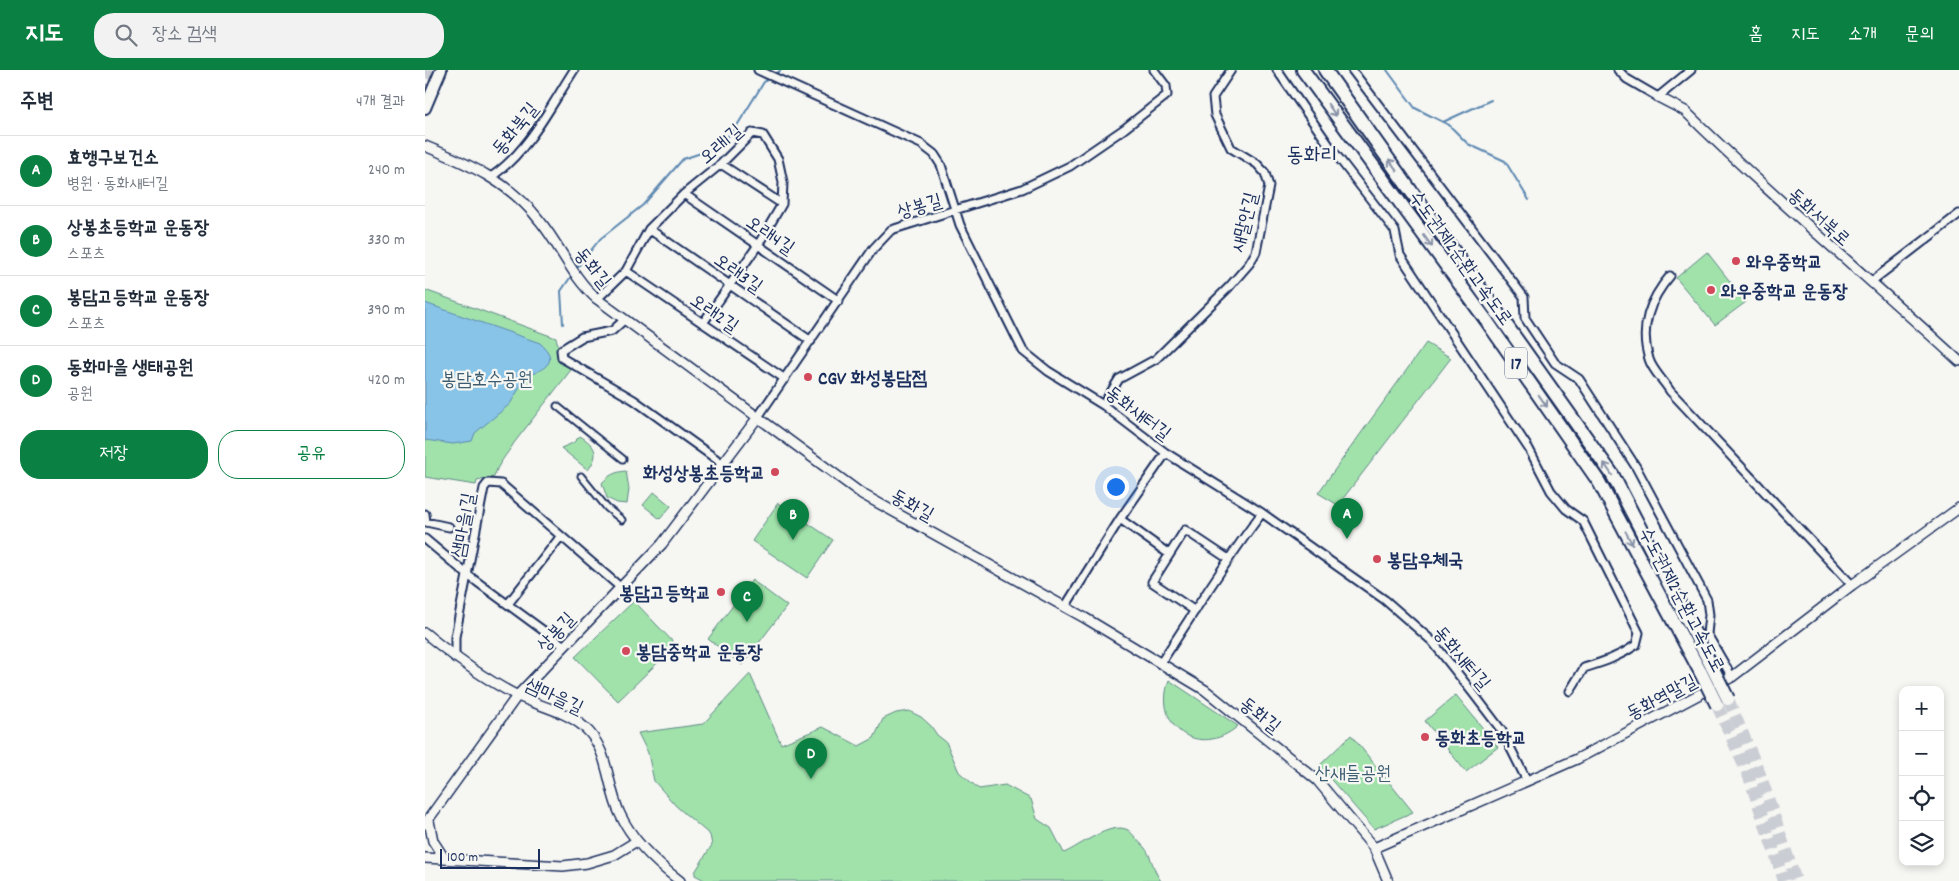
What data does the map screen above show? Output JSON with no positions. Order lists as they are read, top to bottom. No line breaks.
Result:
{"streets":{"highway":["수도권제2순환고속도로","17"],"street":["동화북길","오래1길","상봉길","동화서북로","새말안길","오래4길","동화길","오래3길","오래2길","동화새터길","샘마을1길","샘마을길","동화역말길"]},"crossings":[["동화북길","동화길"],["오래1길","오래4길"],["오래1길","동화길"],["오래1길","오래3길"],["오래1길","오래2길"],["상봉길","오래4길"],["상봉길","동화길"],["상봉길","오래3길"],["상봉길","오래2길"],["상봉길","동화새터길"],["상봉길","샘마을1길"],["상봉길","샘마을길"],["새말안길","동화새터길"],["동화길","동화역말길"],["동화새터길","동화역말길"]],"districts":["동화리"],"parks":["봉담호수공원","산새들공원"],"places":["와우중학교","와우중학교 운동장","CGV 화성봉담점","화성상봉초등학교","봉담우체국","봉담고등학교","봉담중학교 운동장","동화초등학교"],"scale_bar":"100 m","page":{"header":"지도","search":"장소 검색","nav":["홈","지도","소개","문의"],"heading":["주변","4개 결과"],"list":[{"mark":"A","name":"효행구보건소","note":"병원 · 동화새터길","value":"240 m"},{"mark":"B","name":"상봉초등학교 운동장","note":"스포츠","value":"330 m"},{"mark":"C","name":"봉담고등학교 운동장","note":"스포츠","value":"390 m"},{"mark":"D","name":"동화마을 생태공원","note":"공원","value":"420 m"}],"buttons":["저장","공유"],"pins":["A","B","C","D"],"map_buttons":["+","−"],"scale":"100 m"}}
